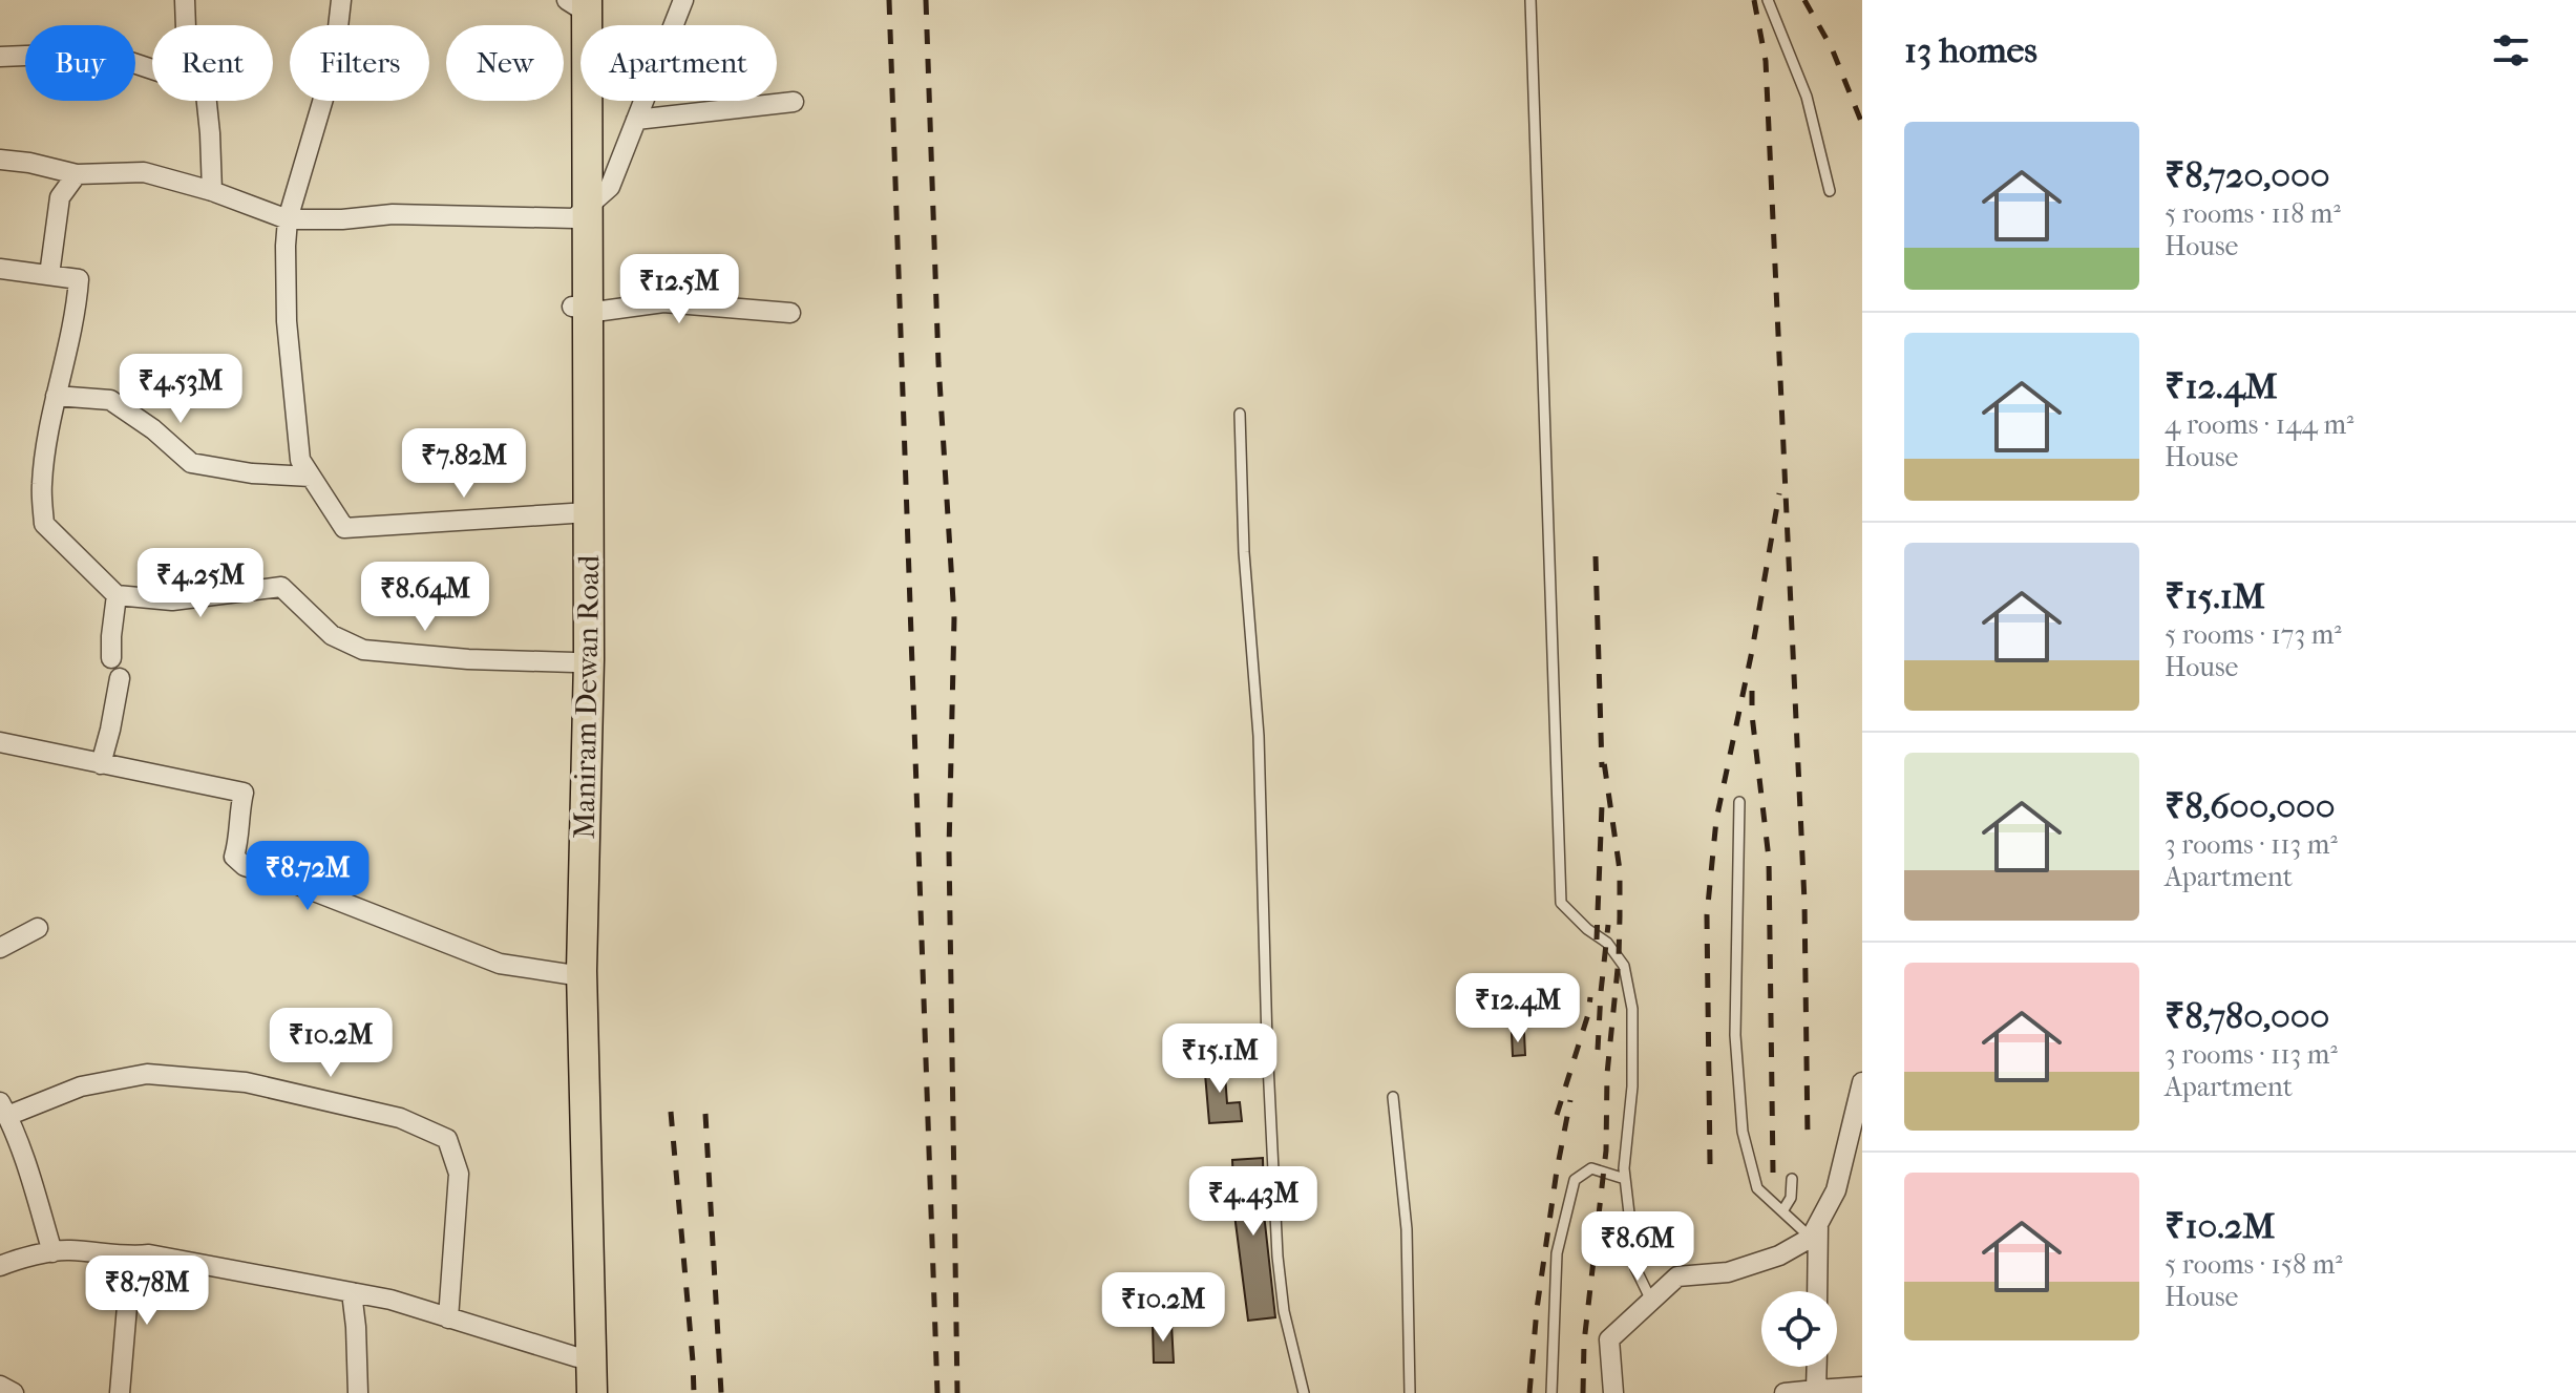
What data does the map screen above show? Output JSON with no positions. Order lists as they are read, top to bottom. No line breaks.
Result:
{"streets":{"main road":["Maniram Dewan Road"]},"page":{"heading":"13 homes","chip":["Buy","Rent","Filters","New","Apartment"],"list":[{"name":"₹8,720,000","note":"5 rooms · 118 m² · House"},{"name":"₹12.4M","note":"4 rooms · 144 m² · House"},{"name":"₹15.1M","note":"5 rooms · 173 m² · House"},{"name":"₹8,600,000","note":"3 rooms · 113 m² · Apartment"},{"name":"₹8,780,000","note":"3 rooms · 113 m² · Apartment"},{"name":"₹10.2M","note":"5 rooms · 158 m² · House"}],"price":["₹12.5M","₹4.53M","₹7.82M","₹4.25M","₹8.64M","₹8.72M","₹12.4M","₹10.2M","₹15.1M","₹4.43M","₹8.6M","₹8.78M","₹10.2M"]}}
